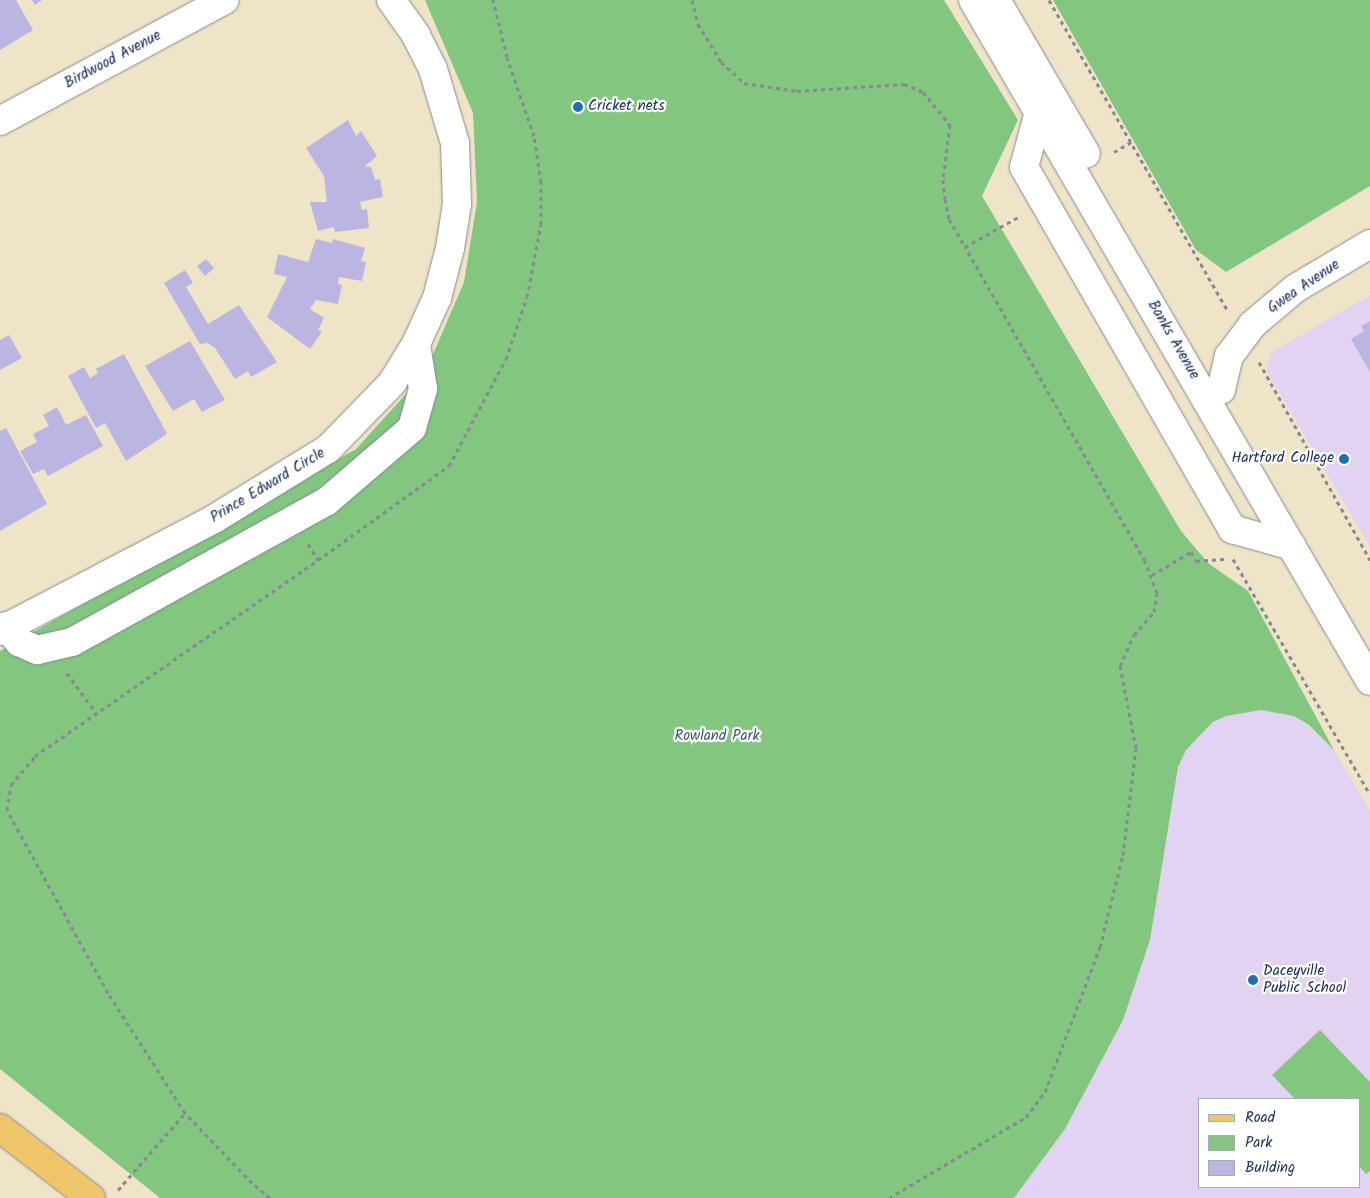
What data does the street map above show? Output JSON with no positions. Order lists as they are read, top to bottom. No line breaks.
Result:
{"streets":{"street":["Birdwood Avenue","Gwea Avenue","Banks Avenue","Prince Edward Circle"]},"crossings":[["Gwea Avenue","Banks Avenue"]],"parks":["Rowland Park"],"places":["Cricket nets","Hartford College","Daceyville Public School"],"legend":["Road","Park","Building"]}
